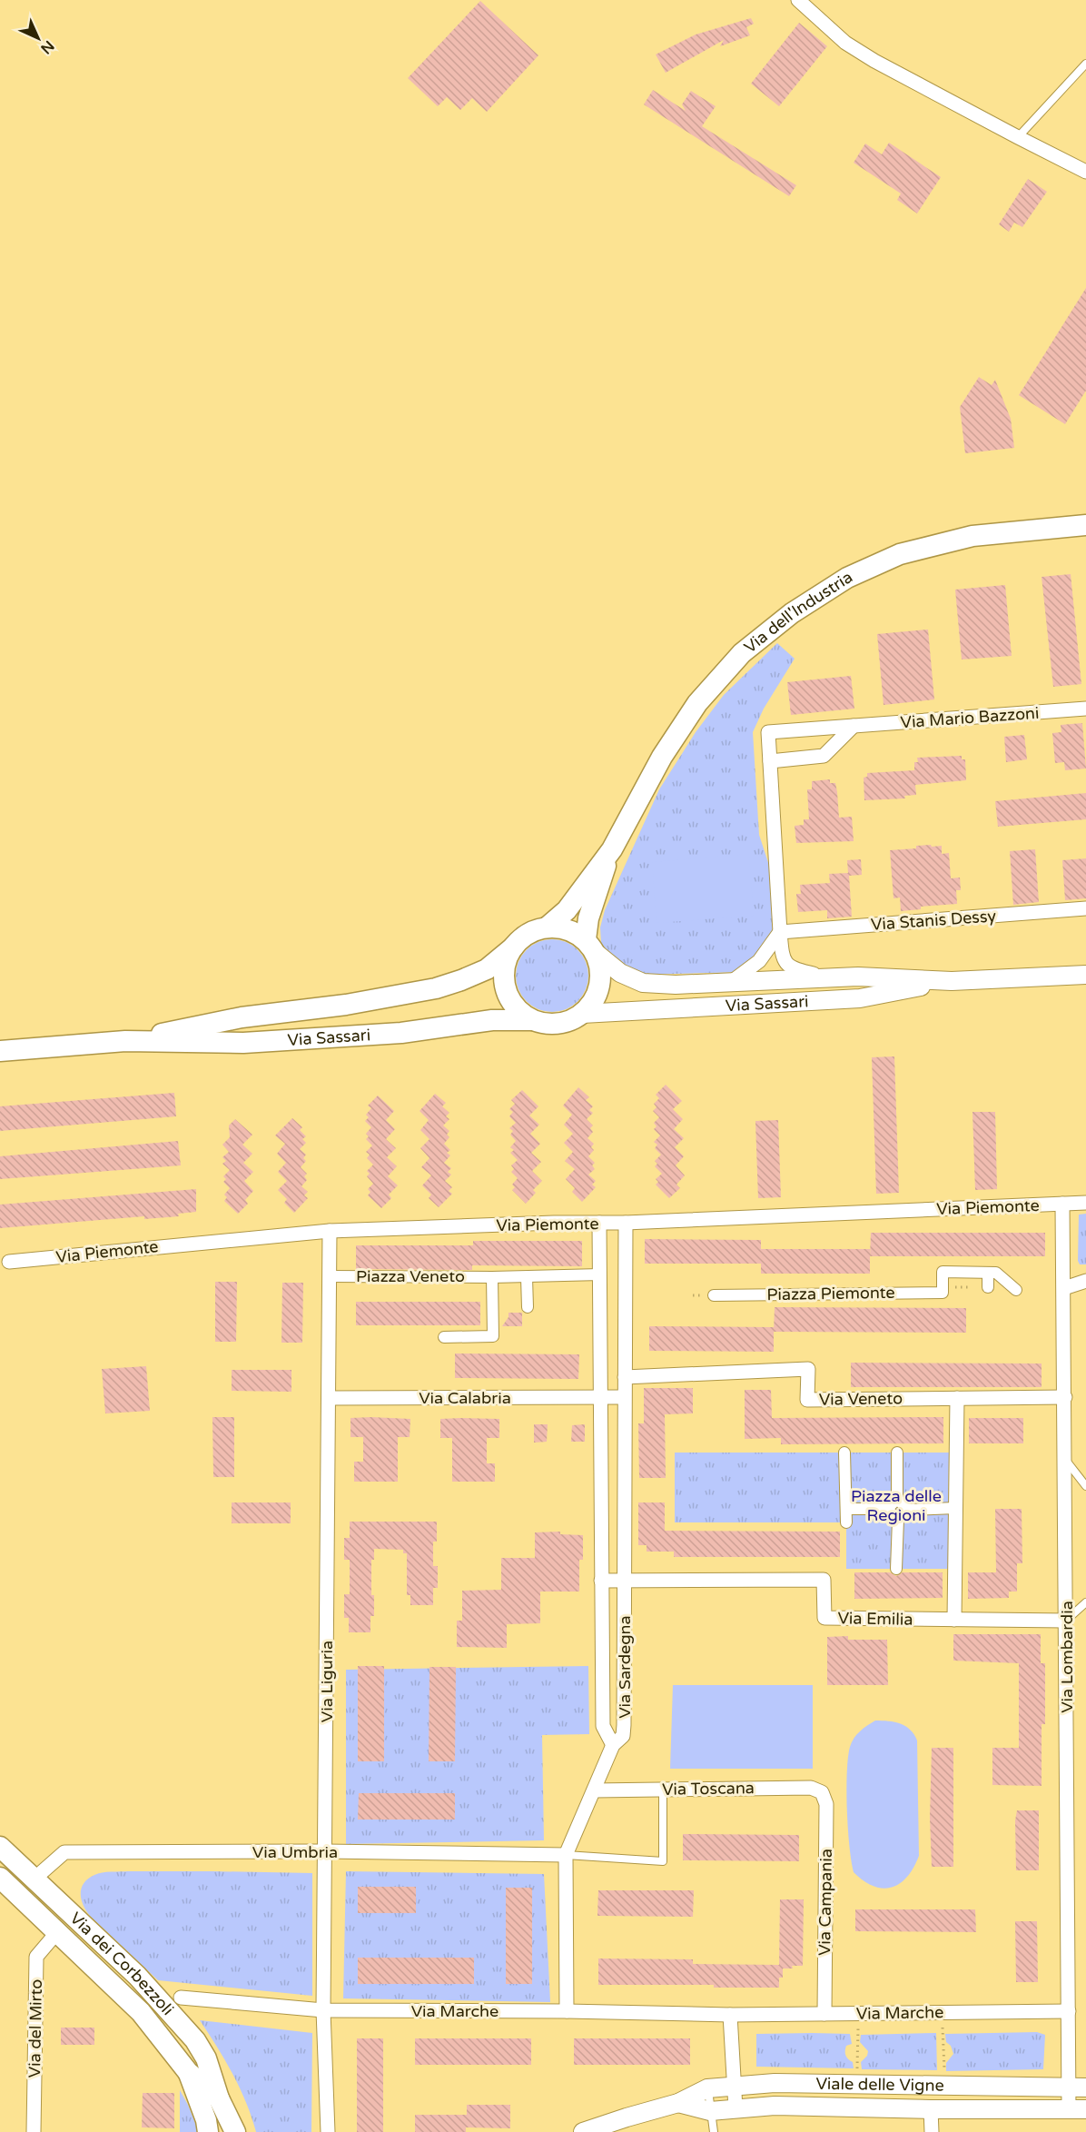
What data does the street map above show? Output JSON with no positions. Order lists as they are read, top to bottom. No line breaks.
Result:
{"streets":{"main road":["Via dell'Industria","Via Sassari","Via dei Corbezzoli"],"street":["Via Mario Bazzoni","Via Stanis Dessy","Via Piemonte","Piazza Veneto","Piazza Piemonte","Via Calabria","Via Veneto","Via Emilia","Via Lombardia","Via Sardegna","Via Liguria","Via Toscana","Via Umbria","Via Campania","Via Marche","Via del Mirto","Viale delle Vigne"]},"crossings":[["Via dell'Industria","Via Sassari"],["Via Piemonte","Via Lombardia"],["Via Piemonte","Via Sardegna"],["Via Piemonte","Via Liguria"],["Piazza Veneto","Via Sardegna"],["Piazza Veneto","Via Liguria"],["Via Calabria","Via Sardegna"],["Via Calabria","Via Liguria"],["Via Veneto","Via Lombardia"],["Via Veneto","Via Sardegna"],["Via Emilia","Via Lombardia"],["Via Emilia","Via Sardegna"],["Via Lombardia","Via Marche"],["Via Lombardia","Viale delle Vigne"],["Via Liguria","Via Umbria"],["Via Liguria","Via Marche"],["Via Toscana","Via Campania"],["Via Umbria","Via dei Corbezzoli"],["Via Campania","Via Marche"],["Via dei Corbezzoli","Via del Mirto"]],"parks":["Piazza delle Regioni"],"north":"bottom right"}
